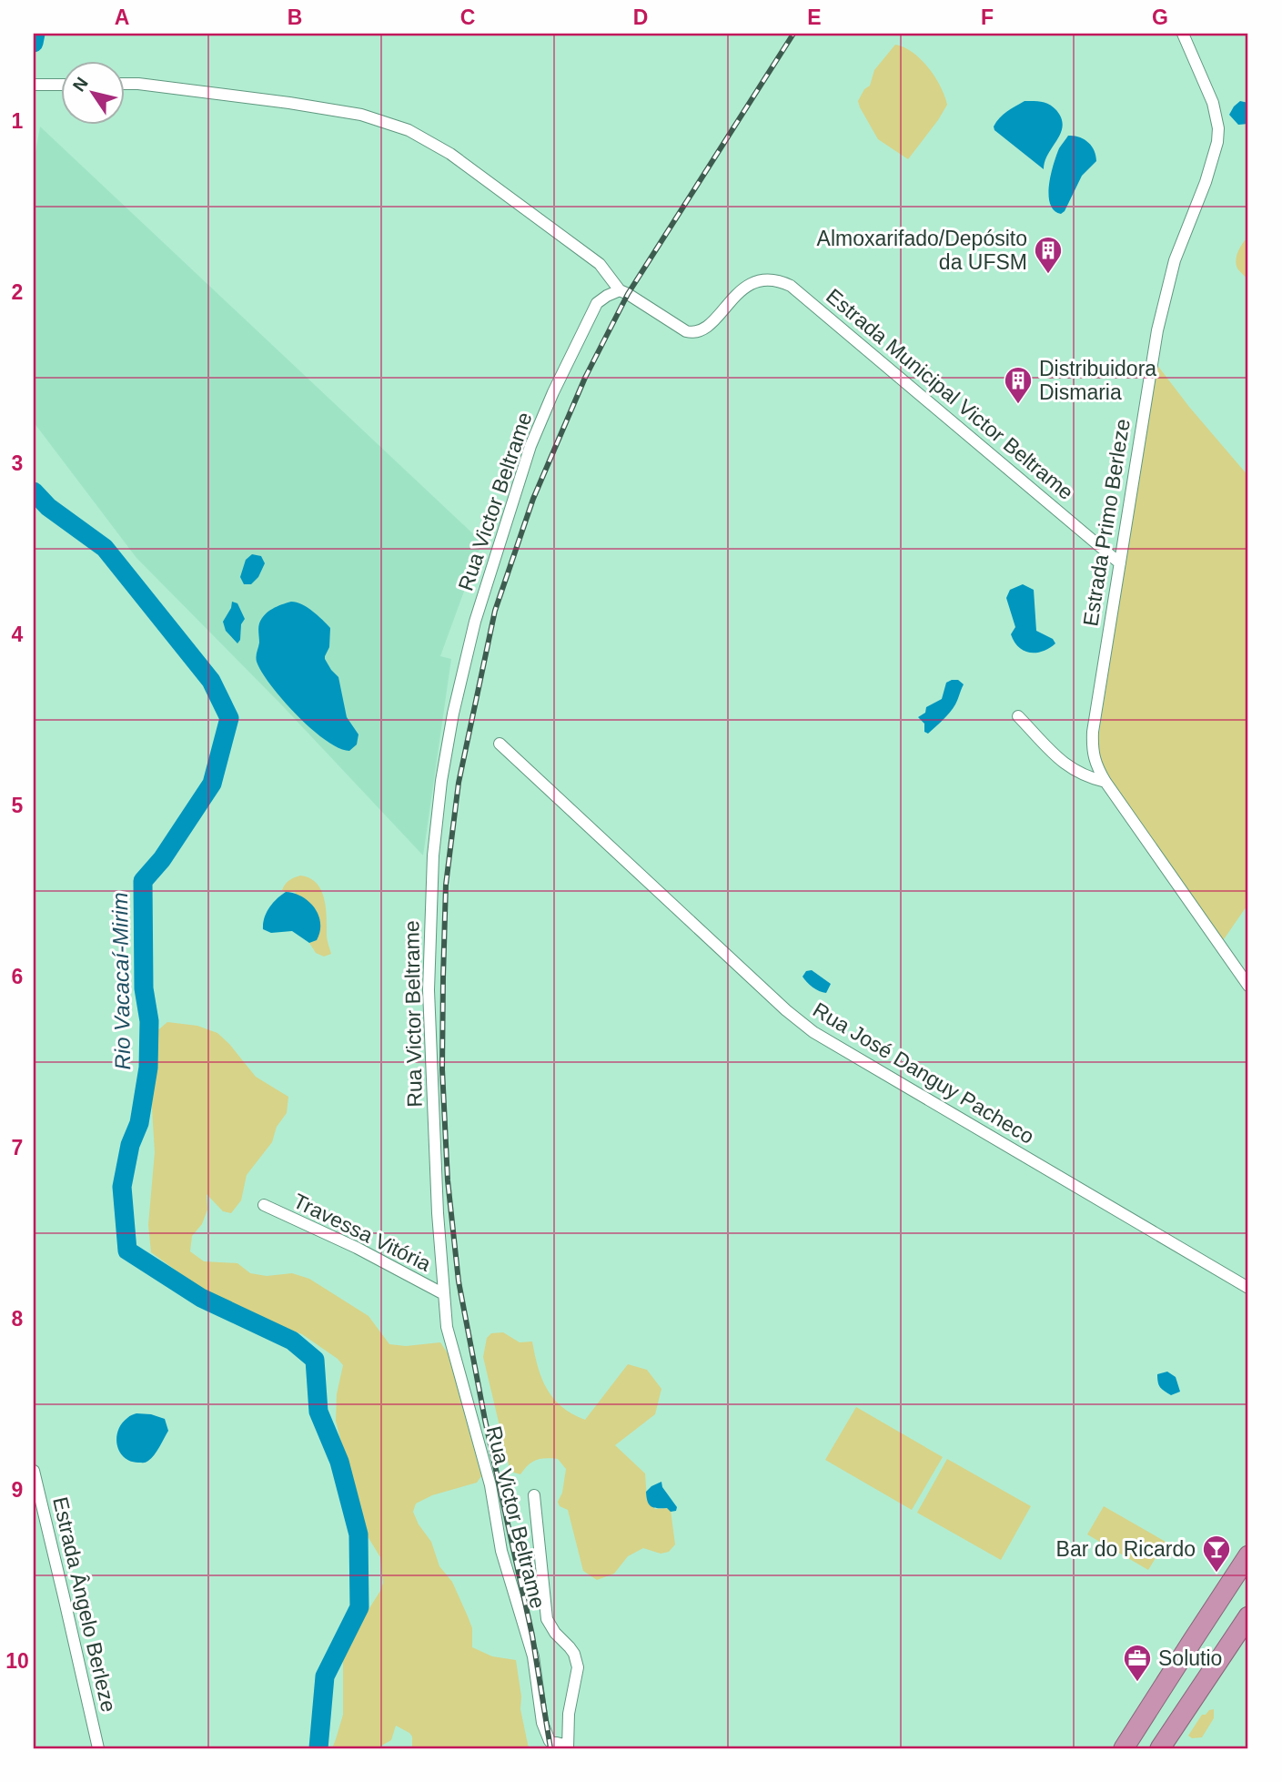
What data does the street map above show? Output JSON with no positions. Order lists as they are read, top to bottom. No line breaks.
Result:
{"streets":{"street":["Estrada Municipal Victor Beltrame","Rua Victor Beltrame","Estrada Primo Berleze","Rua José Danguy Pacheco","Travessa Vitória","Estrada Ângelo Berleze"]},"crossings":[["Estrada Municipal Victor Beltrame","Rua Victor Beltrame"],["Estrada Municipal Victor Beltrame","Estrada Primo Berleze"],["Rua Victor Beltrame","Travessa Vitória"]],"water":["Rio Vacacaí-Mirim"],"places":{"building":["Almoxarifado/Depósito da UFSM","Distribuidora Dismaria"],"bar":["Bar do Ricardo"],"office":["Solutio"]},"north":"top left","grid":{"columns":["A","B","C","D","E","F","G"],"rows":["1","2","3","4","5","6","7","8","9","10"]}}
